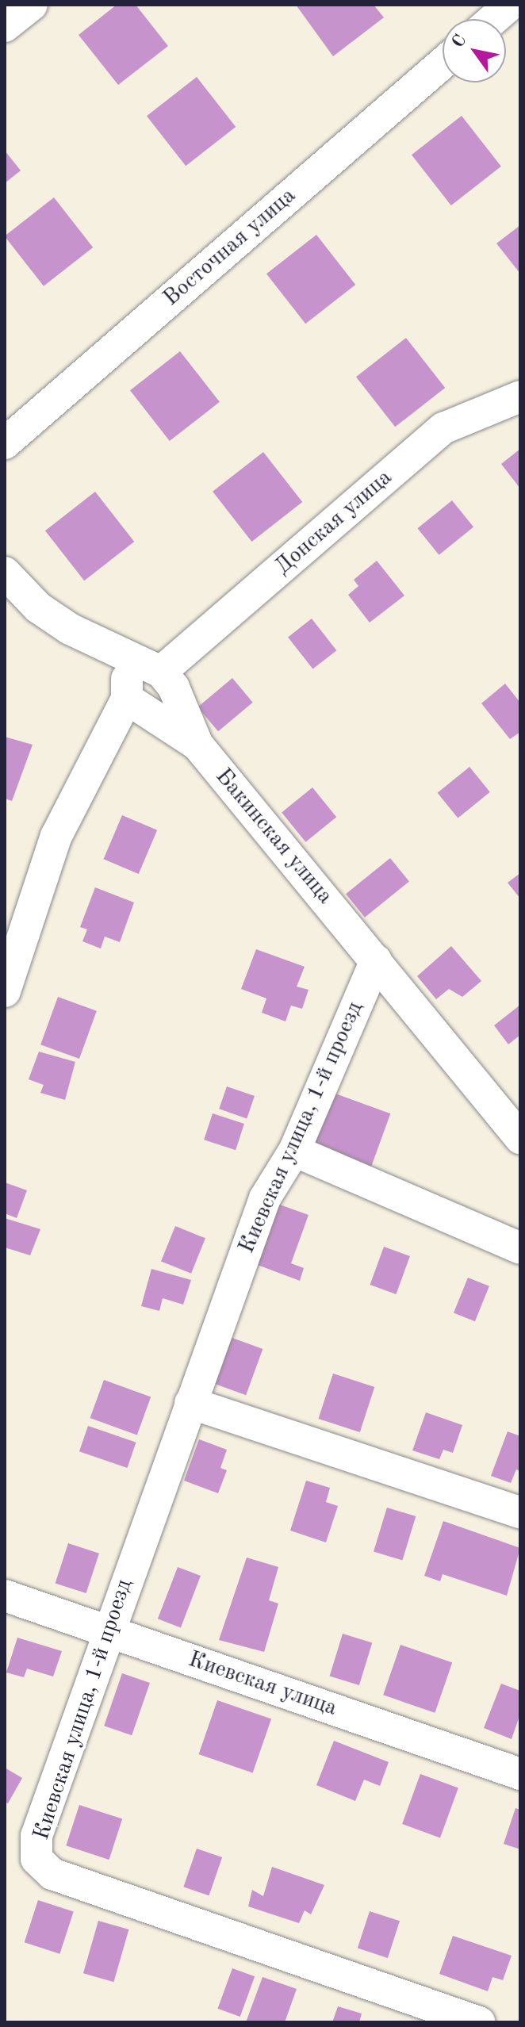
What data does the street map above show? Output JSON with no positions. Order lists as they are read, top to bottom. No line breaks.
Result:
{"streets":{"street":["Восточная улица","Донская улица","Бакинская улица","Киевская улица, 1-й проезд","Киевская улица"]},"crossings":[["Донская улица","Бакинская улица"],["Бакинская улица","Киевская улица, 1-й проезд"],["Киевская улица, 1-й проезд","Киевская улица"]],"north":"top left"}
